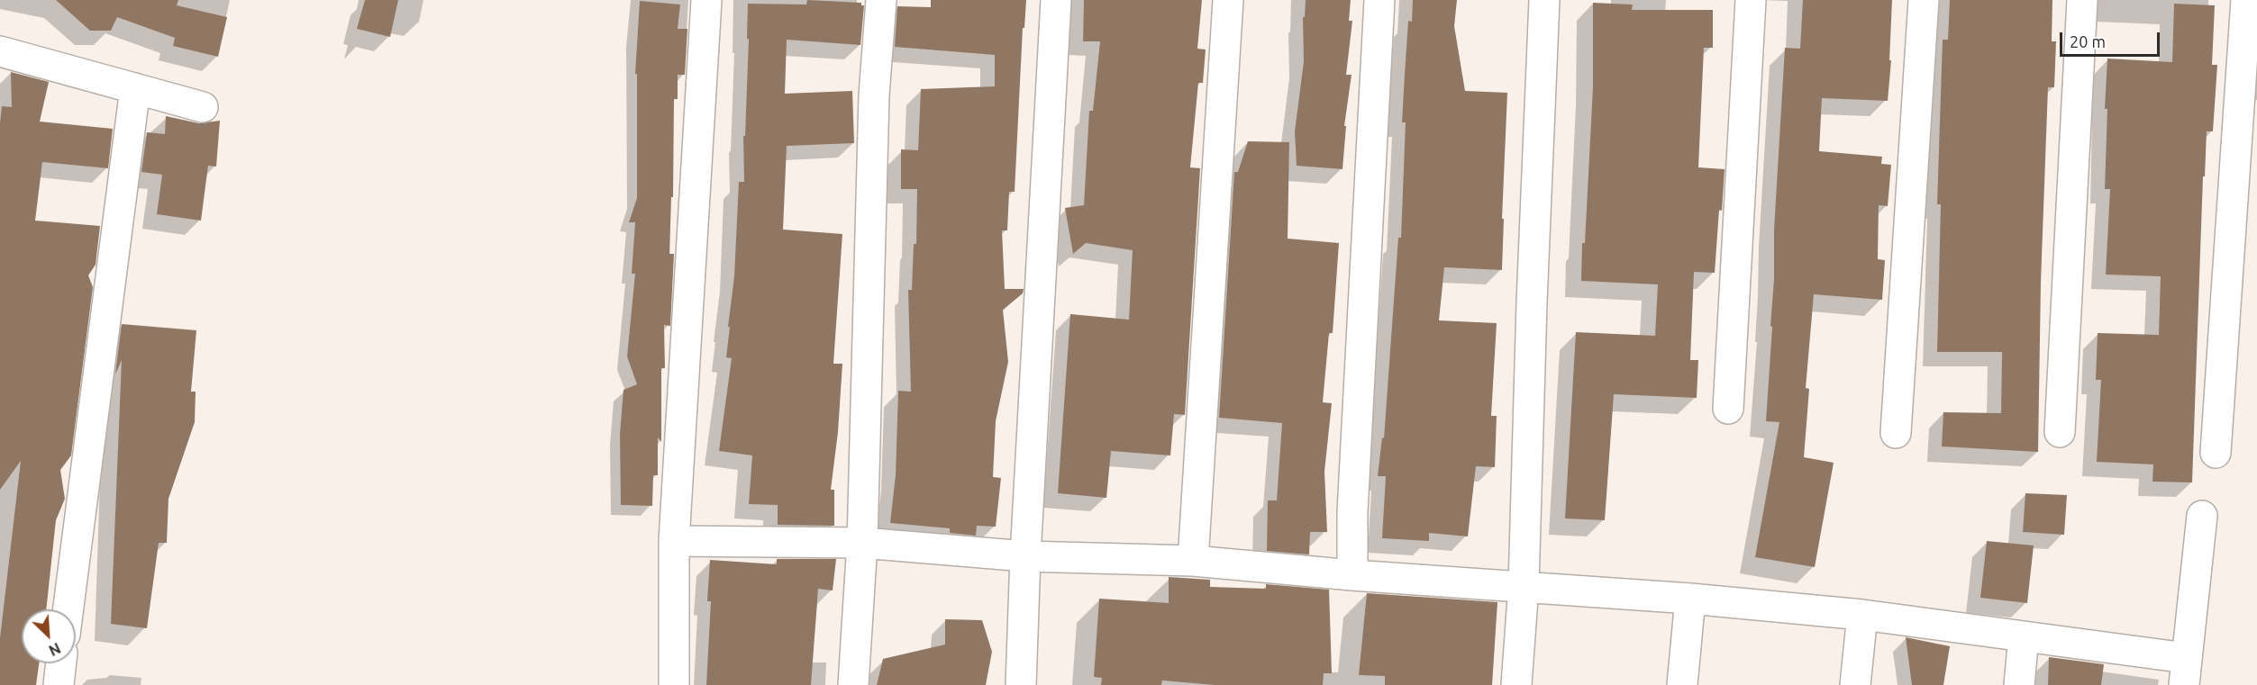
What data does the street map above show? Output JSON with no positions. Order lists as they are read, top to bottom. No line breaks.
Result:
{"scale_bar":"20 m","north":"bottom right"}
